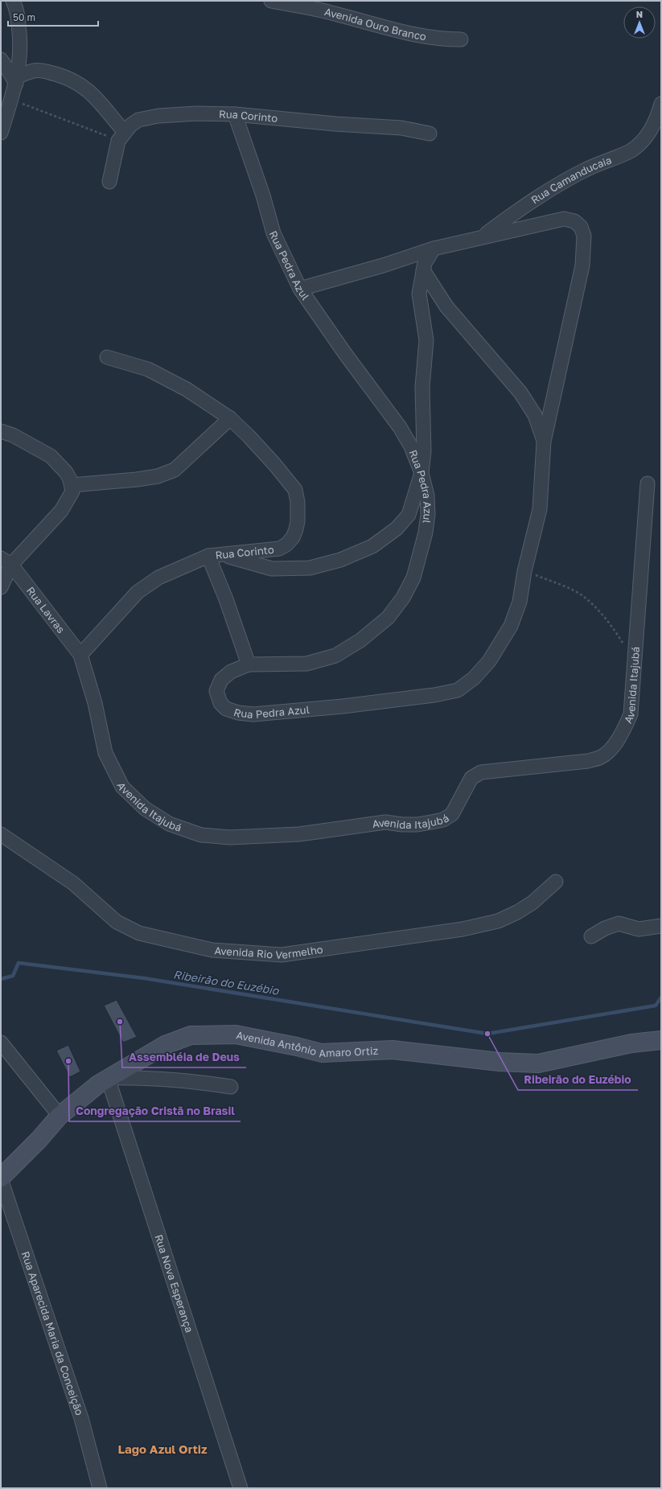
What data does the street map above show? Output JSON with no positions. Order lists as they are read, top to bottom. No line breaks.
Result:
{"streets":{"street":["Avenida Ouro Branco","Rua Corinto","Rua Camanducaia","Rua Pedra Azul","Rua Lavras","Avenida Itajubá","Avenida Rio Vermelho","Avenida Antônio Amaro Ortiz","Rua Nova Esperança","Rua Aparecida Maria da Conceição"]},"crossings":[["Rua Corinto","Rua Pedra Azul"],["Rua Corinto","Rua Lavras"],["Rua Corinto","Avenida Itajubá"],["Rua Camanducaia","Rua Pedra Azul"],["Rua Lavras","Avenida Itajubá"],["Avenida Antônio Amaro Ortiz","Rua Nova Esperança"],["Avenida Antônio Amaro Ortiz","Rua Aparecida Maria da Conceição"]],"districts":["Lago Azul Ortiz"],"water":["Ribeirão do Euzébio"],"places":["Assembléia de Deus","Ribeirão do Euzébio","Congregação Cristã no Brasil"],"scale_bar":"50 m","north":"top"}
